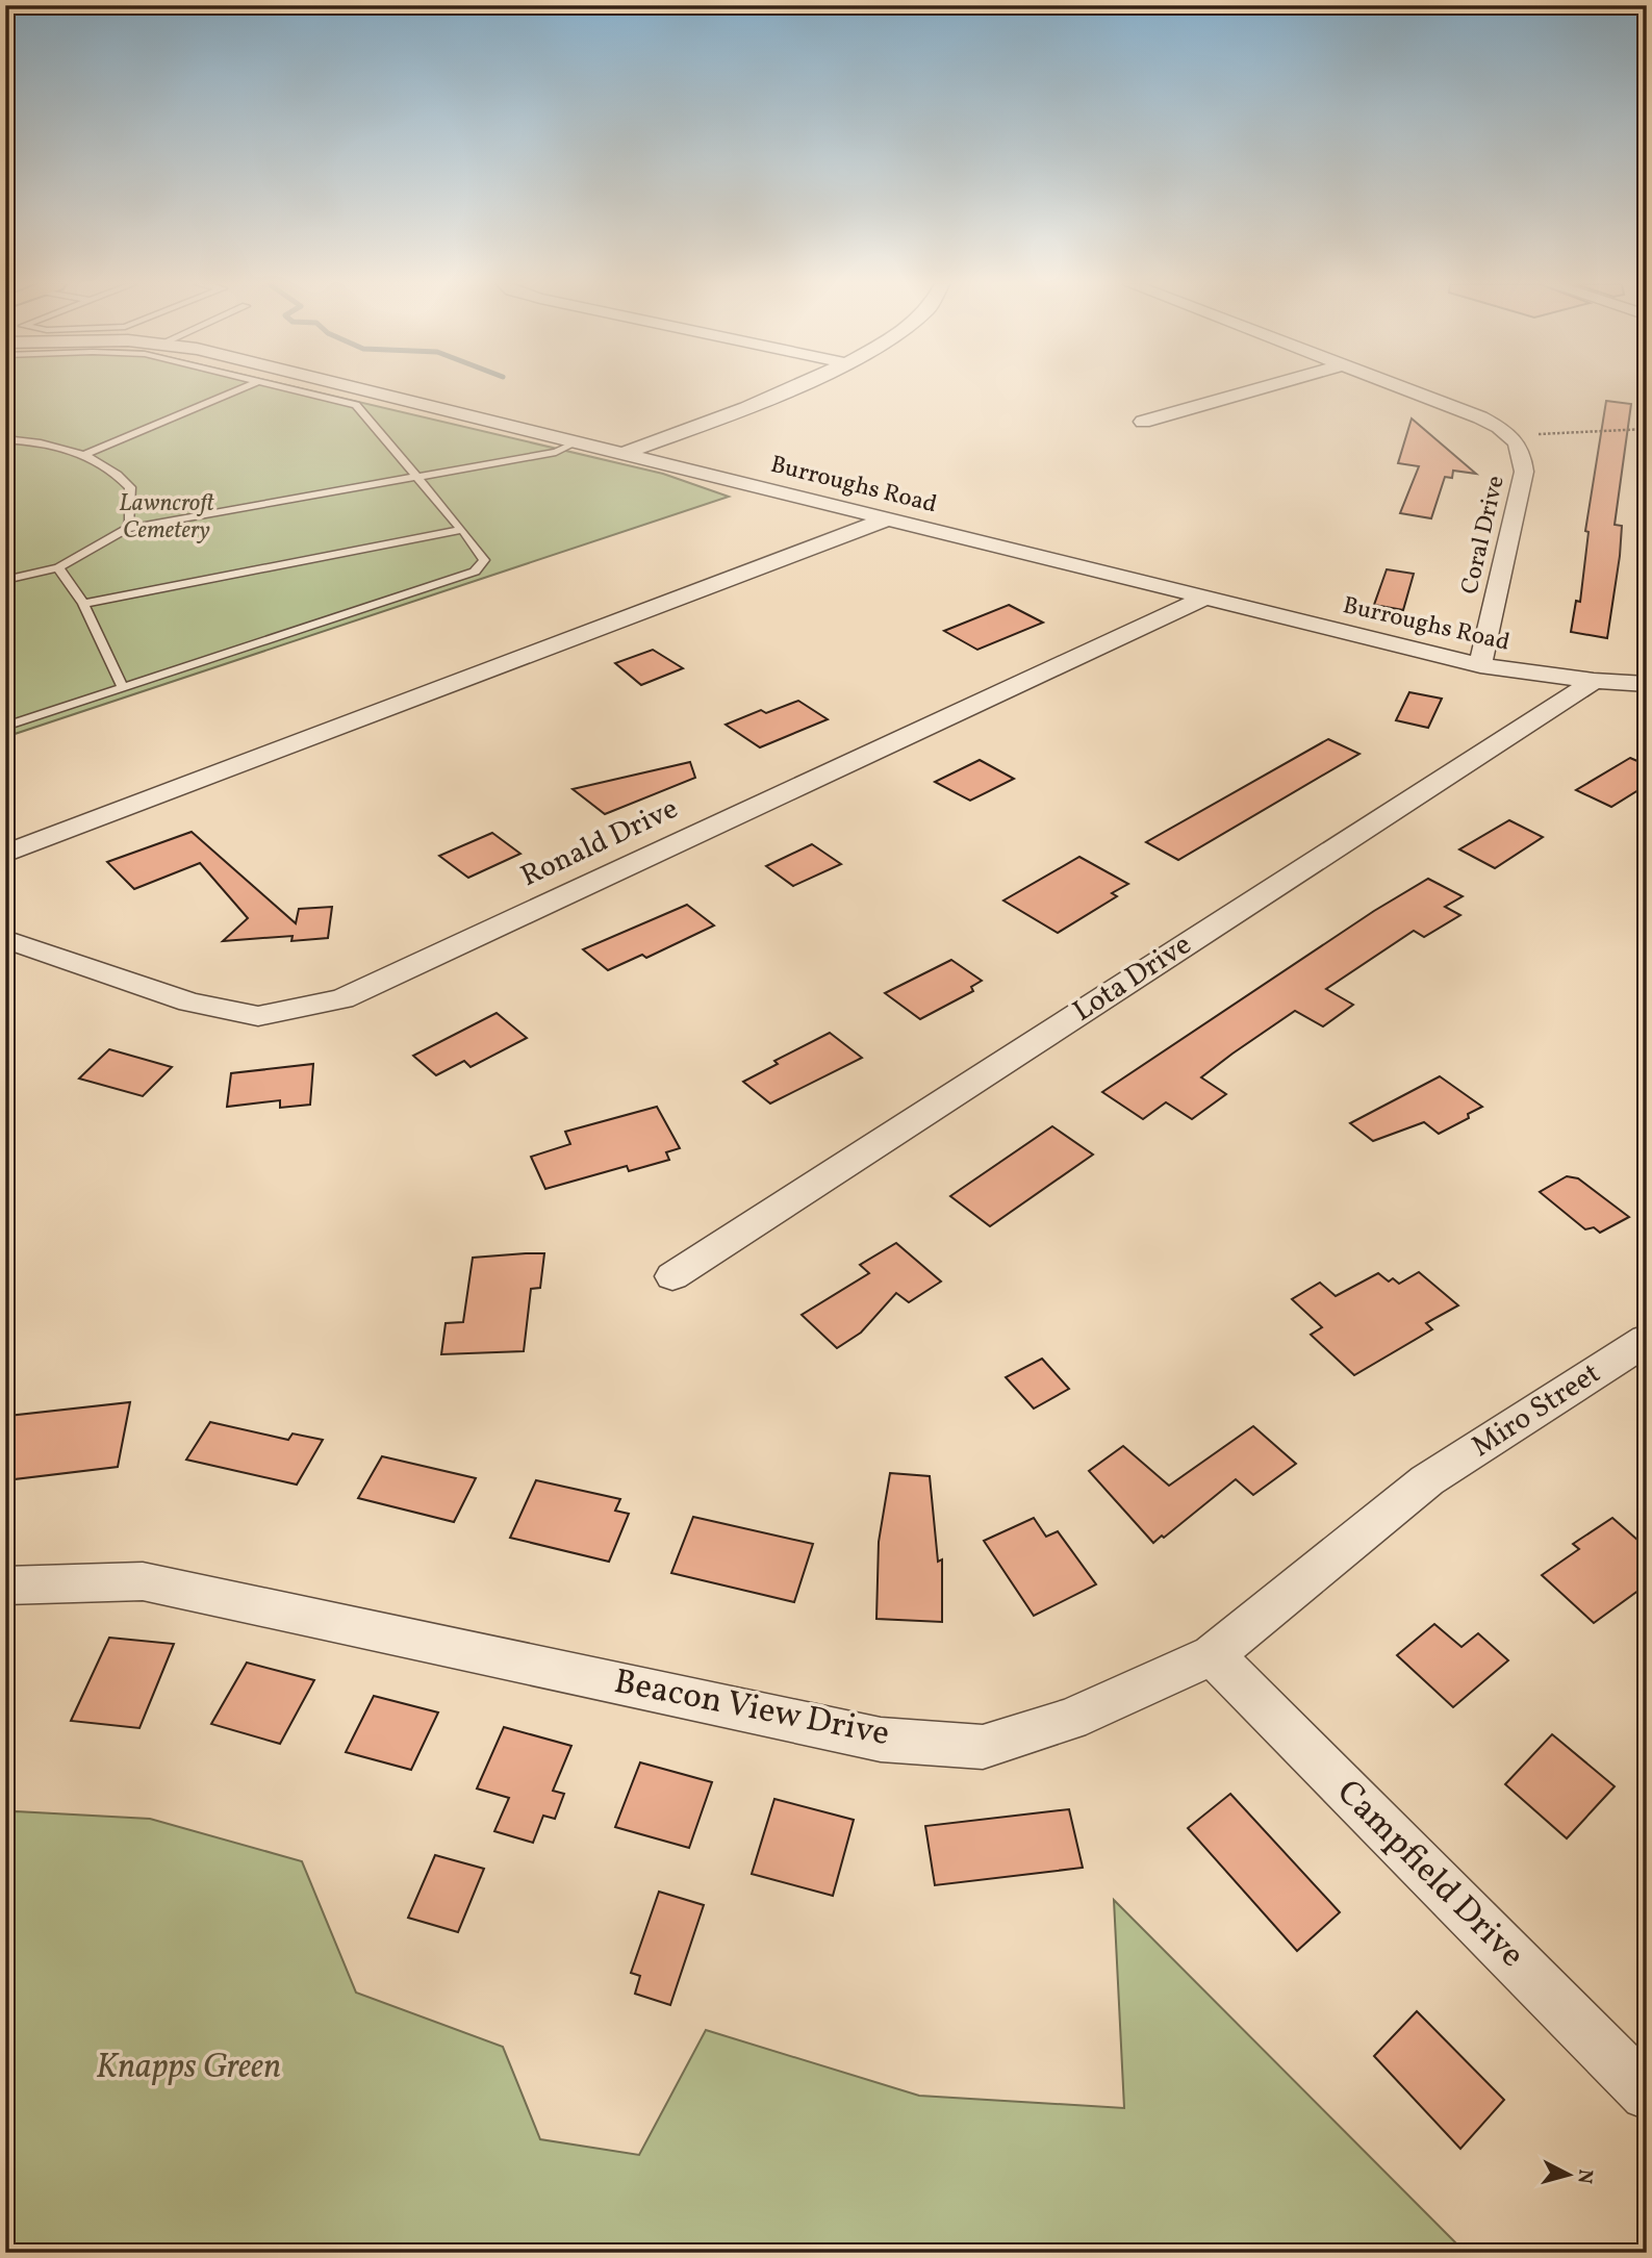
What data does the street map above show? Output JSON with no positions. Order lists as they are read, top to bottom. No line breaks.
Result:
{"streets":{"street":["Burroughs Road","Coral Drive","Ronald Drive","Lota Drive","Miro Street","Beacon View Drive","Campfield Drive"]},"crossings":[["Burroughs Road","Coral Drive"],["Burroughs Road","Ronald Drive"],["Burroughs Road","Lota Drive"],["Miro Street","Beacon View Drive"],["Beacon View Drive","Campfield Drive"]],"parks":["Lawncroft Cemetery","Knapps Green"],"north":"right"}
